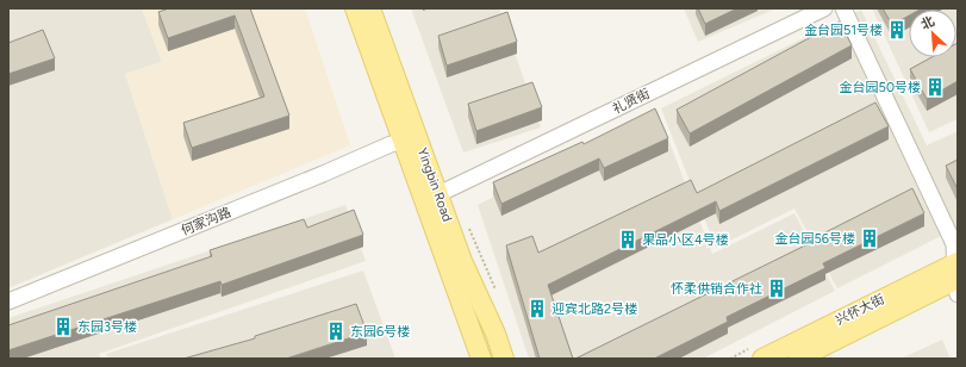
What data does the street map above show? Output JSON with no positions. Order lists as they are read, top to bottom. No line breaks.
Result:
{"streets":{"main road":["Yingbin Road","兴怀大街"],"street":["礼贤街","何家沟路"]},"crossings":[["礼贤街","Yingbin Road"],["Yingbin Road","何家沟路"]],"places":{"building":["金台园51号楼","金台园50号楼","金台园56号楼","果品小区4号楼","怀柔供销合作社","迎宾北路2号楼","东园3号楼","东园6号楼"]},"north":"top left"}
